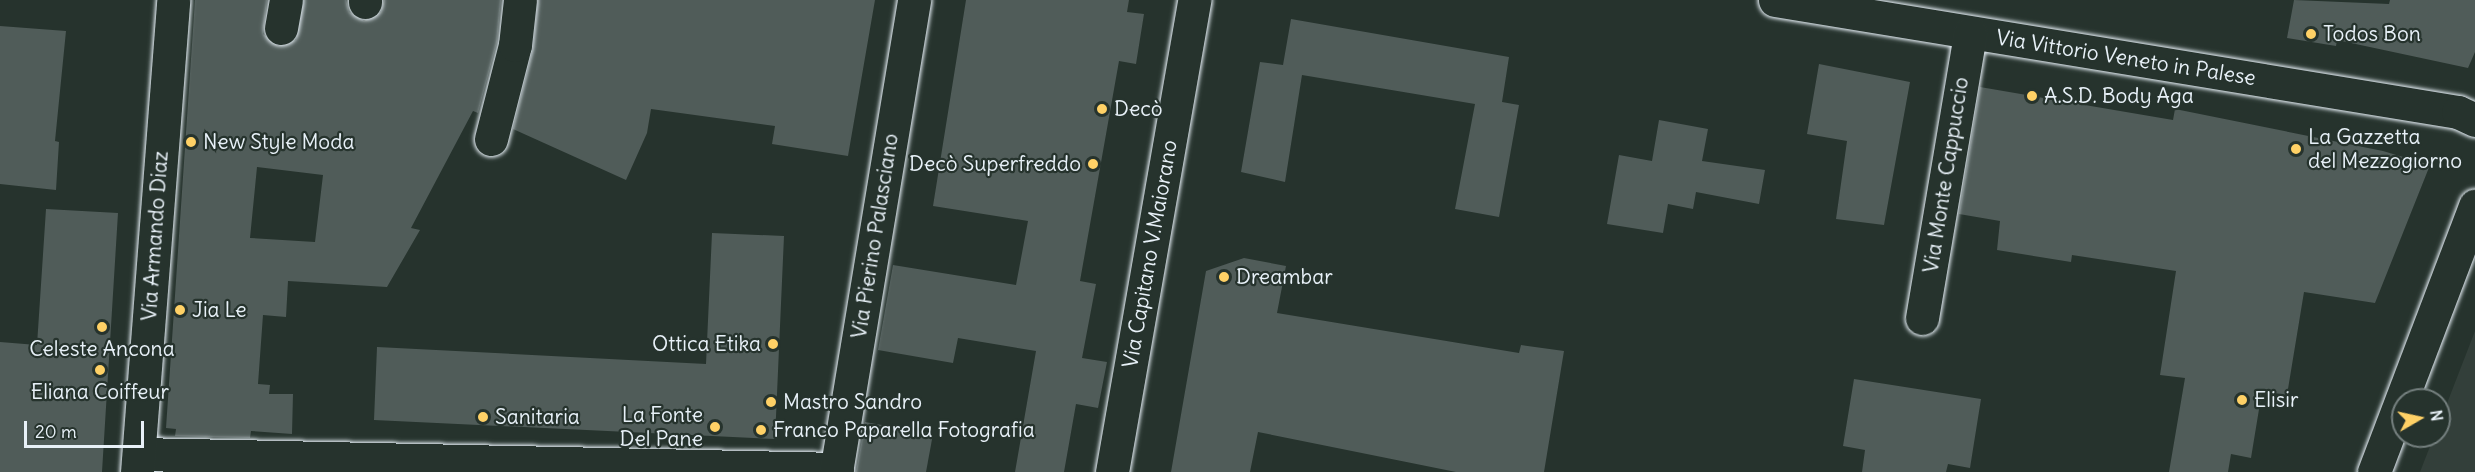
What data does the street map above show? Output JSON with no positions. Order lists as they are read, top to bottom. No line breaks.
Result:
{"streets":{"street":["Via Vittorio Veneto in Palese","Via Monte Cappuccio","Via Armando Diaz","Via Pierino Palasciano","Via Capitano V.Maiorano"]},"crossings":[["Via Vittorio Veneto in Palese","Via Monte Cappuccio"]],"places":["Todos Bon","A.S.D. Body Aga","Decò","New Style Moda","La Gazzetta del Mezzogiorno","Decò Superfreddo","Dreambar","Jia Le","Celeste Ancona","Ottica Etika","Eliana Coiffeur","Elisir","Mastro Sandro","Sanitaria","La Fonte Del Pane","Franco Paparella Fotografia"],"scale_bar":"20 m","north":"right"}
